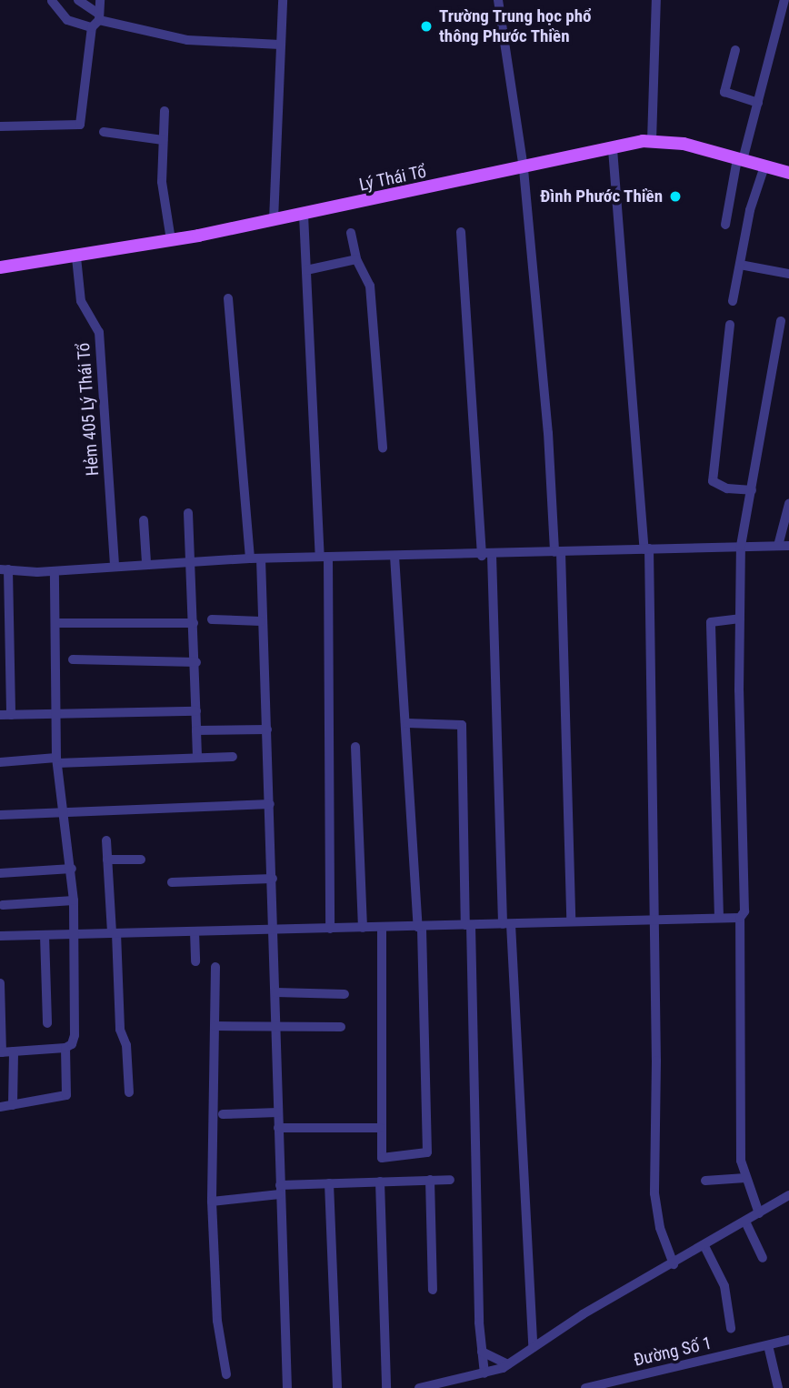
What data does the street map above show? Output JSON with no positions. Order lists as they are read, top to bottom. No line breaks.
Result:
{"streets":{"main road":["Lý Thái Tổ"],"street":["Hẻm 405 Lý Thái Tổ","Đường Số 1"]},"crossings":[["Lý Thái Tổ","Hẻm 405 Lý Thái Tổ"]],"places":["Trường Trung học phổ thông Phước Thiền","Đình Phước Thiền"]}
